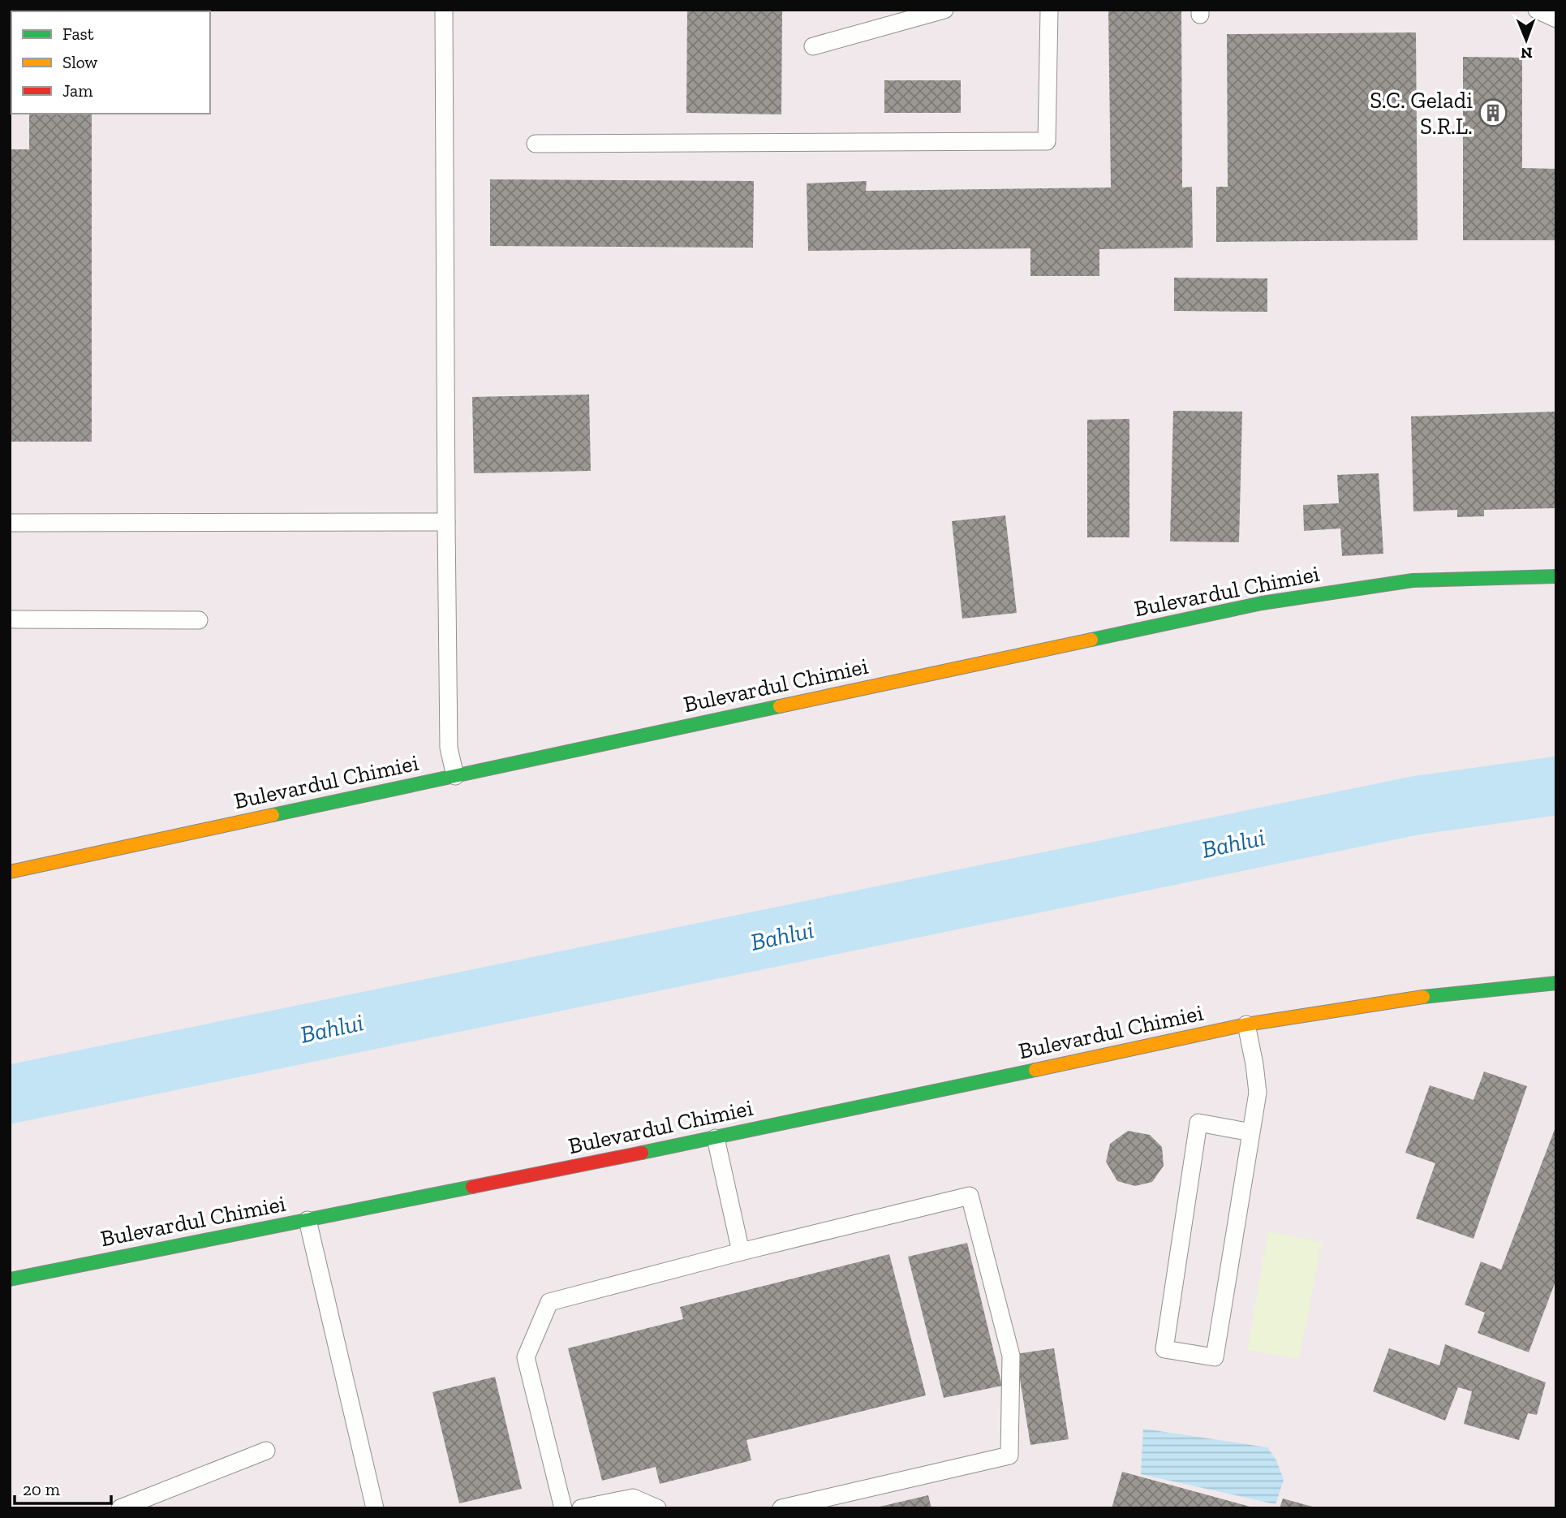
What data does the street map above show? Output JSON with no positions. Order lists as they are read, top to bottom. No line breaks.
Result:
{"streets":{"street":["Bulevardul Chimiei"]},"water":["Bahlui"],"places":{"building":["S.C. Geladi S.R.L."]},"legend":["Fast","Slow","Jam"],"scale_bar":"20 m","north":"bottom"}
